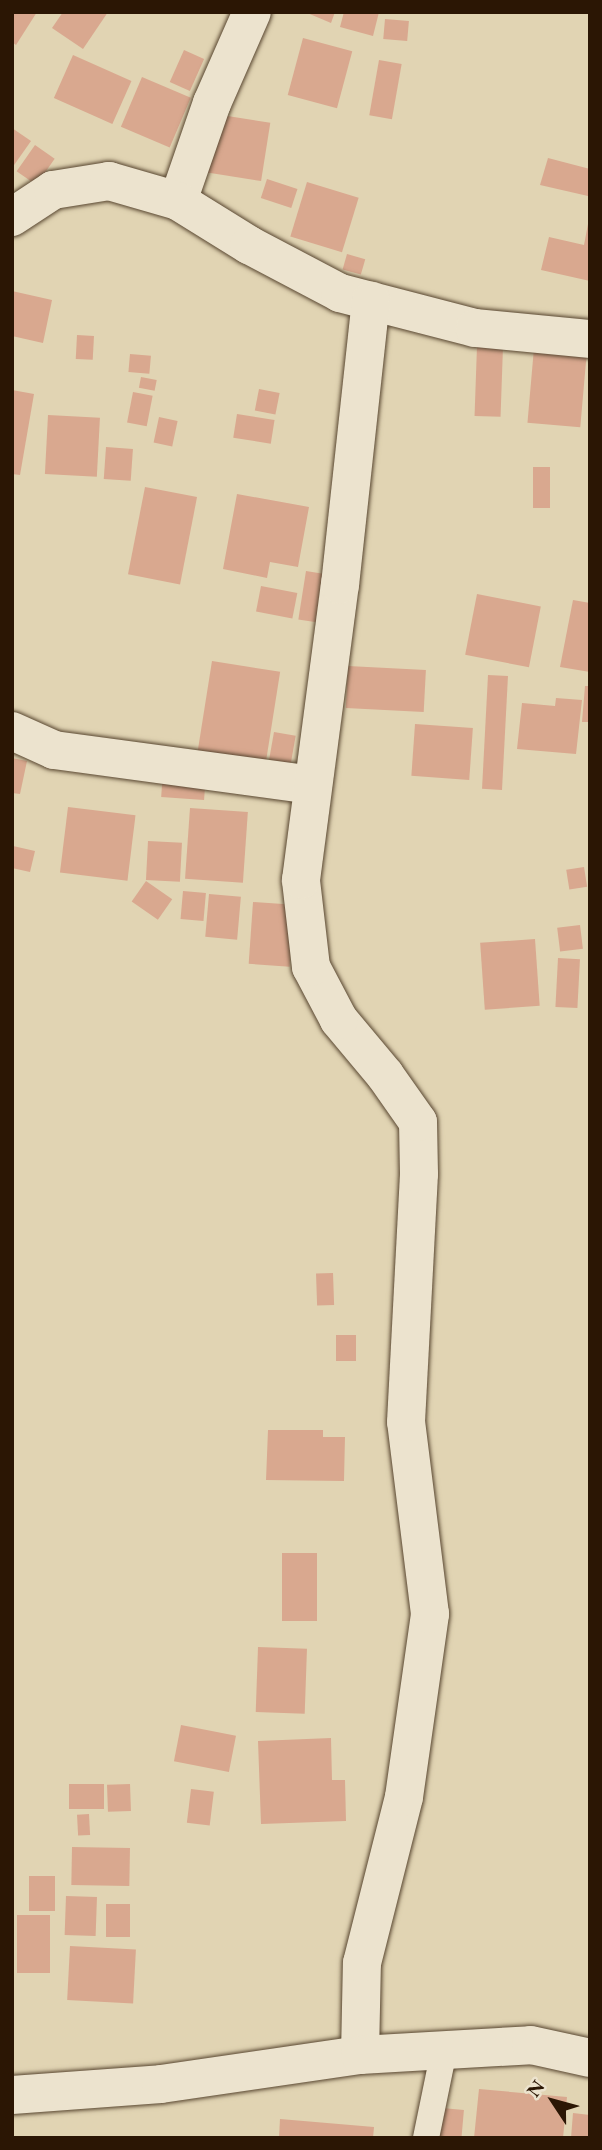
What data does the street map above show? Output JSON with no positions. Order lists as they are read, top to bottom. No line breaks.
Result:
{"north":"top left"}
